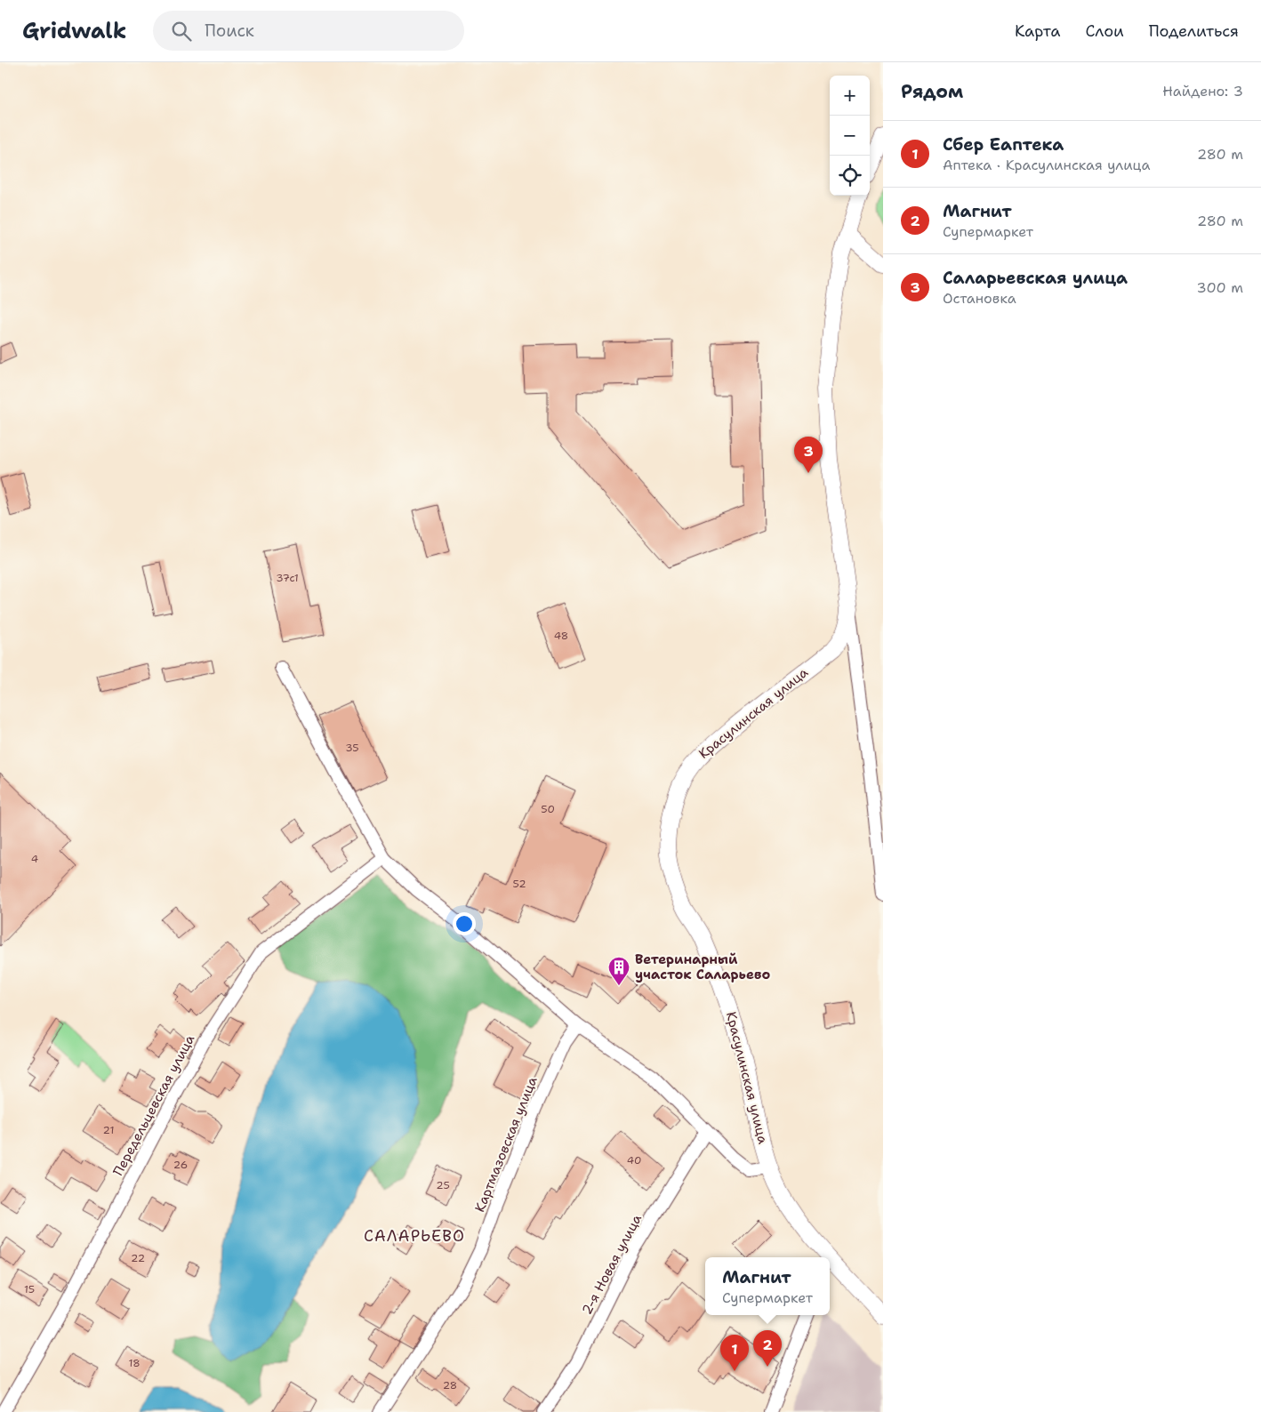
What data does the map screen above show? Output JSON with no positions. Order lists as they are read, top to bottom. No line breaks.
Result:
{"streets":{"street":["Красулинская улица","Передельцевская улица","Картмазовская улица","2-я Новая улица"]},"districts":["САЛАРЬЕВО"],"places":{"building":["Ветеринарный участок Саларьево"]},"house_numbers":["37с1","48","35","50","4","52","21","40","26","25","22","15","18","28"],"page":{"header":"Gridwalk","search":"Поиск","nav":["Карта","Слои","Поделиться"],"heading":["Рядом","Найдено: 3"],"map_buttons":["+","−"],"list":[{"mark":"1","name":"Сбер Еаптека","note":"Аптека · Красулинская улица","value":"280 m"},{"mark":"2","name":"Магнит","note":"Супермаркет","value":"280 m"},{"mark":"3","name":"Саларьевская улица","note":"Остановка","value":"300 m"}],"pins":["3","2","1"],"popup":["Магнит","Супермаркет"]}}
